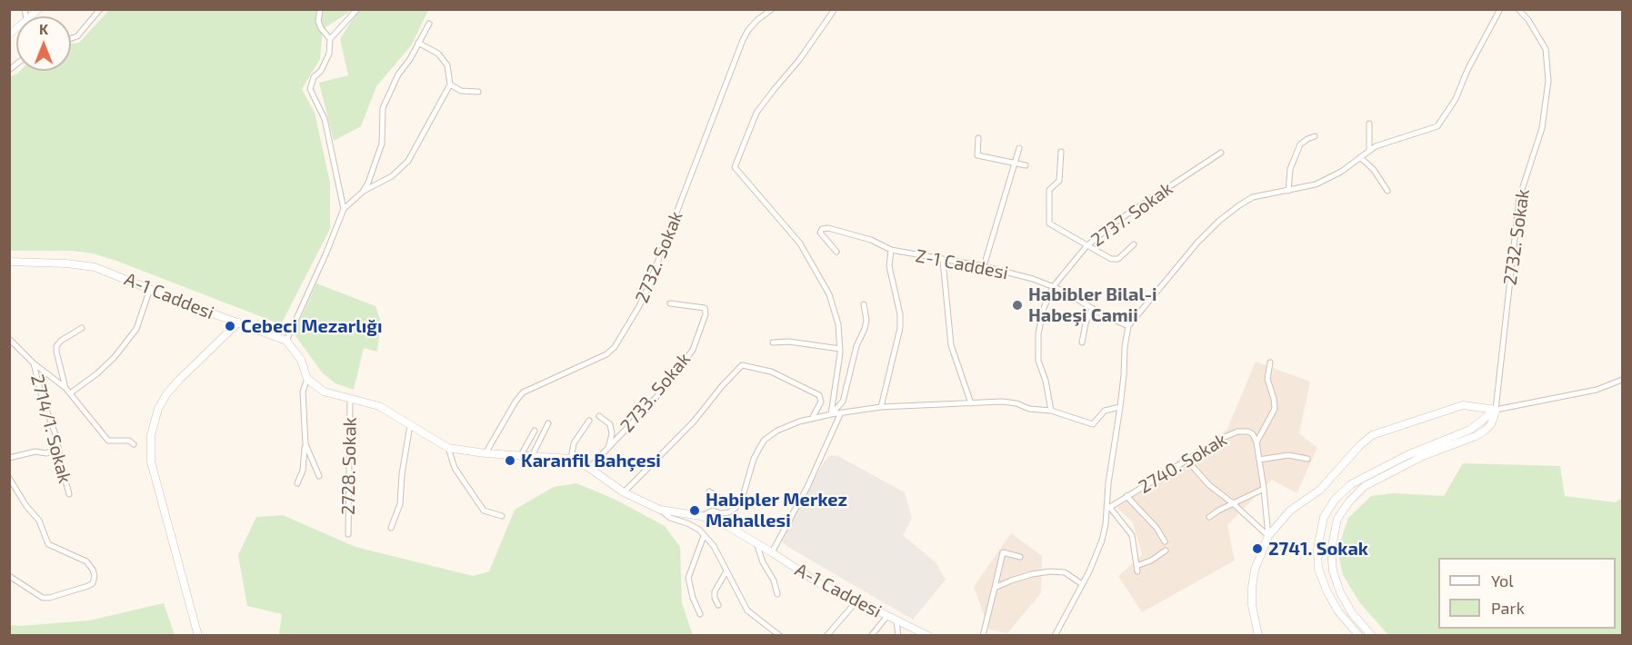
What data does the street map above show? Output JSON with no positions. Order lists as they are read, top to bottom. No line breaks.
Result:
{"streets":{"main road":["A-1 Caddesi"],"street":["2737. Sokak","2732. Sokak","Z-1 Caddesi","2733. Sokak","2714/1. Sokak","2740. Sokak","2728. Sokak"]},"crossings":[["2737. Sokak","Z-1 Caddesi"],["2732. Sokak","A-1 Caddesi"],["A-1 Caddesi","2733. Sokak"],["A-1 Caddesi","2728. Sokak"]],"places":["Habibler Bilal-i Habeşi Camii","Cebeci Mezarlığı","Karanfil Bahçesi","Habipler Merkez Mahallesi","2741. Sokak"],"legend":["Yol","Park"],"north":"top"}
